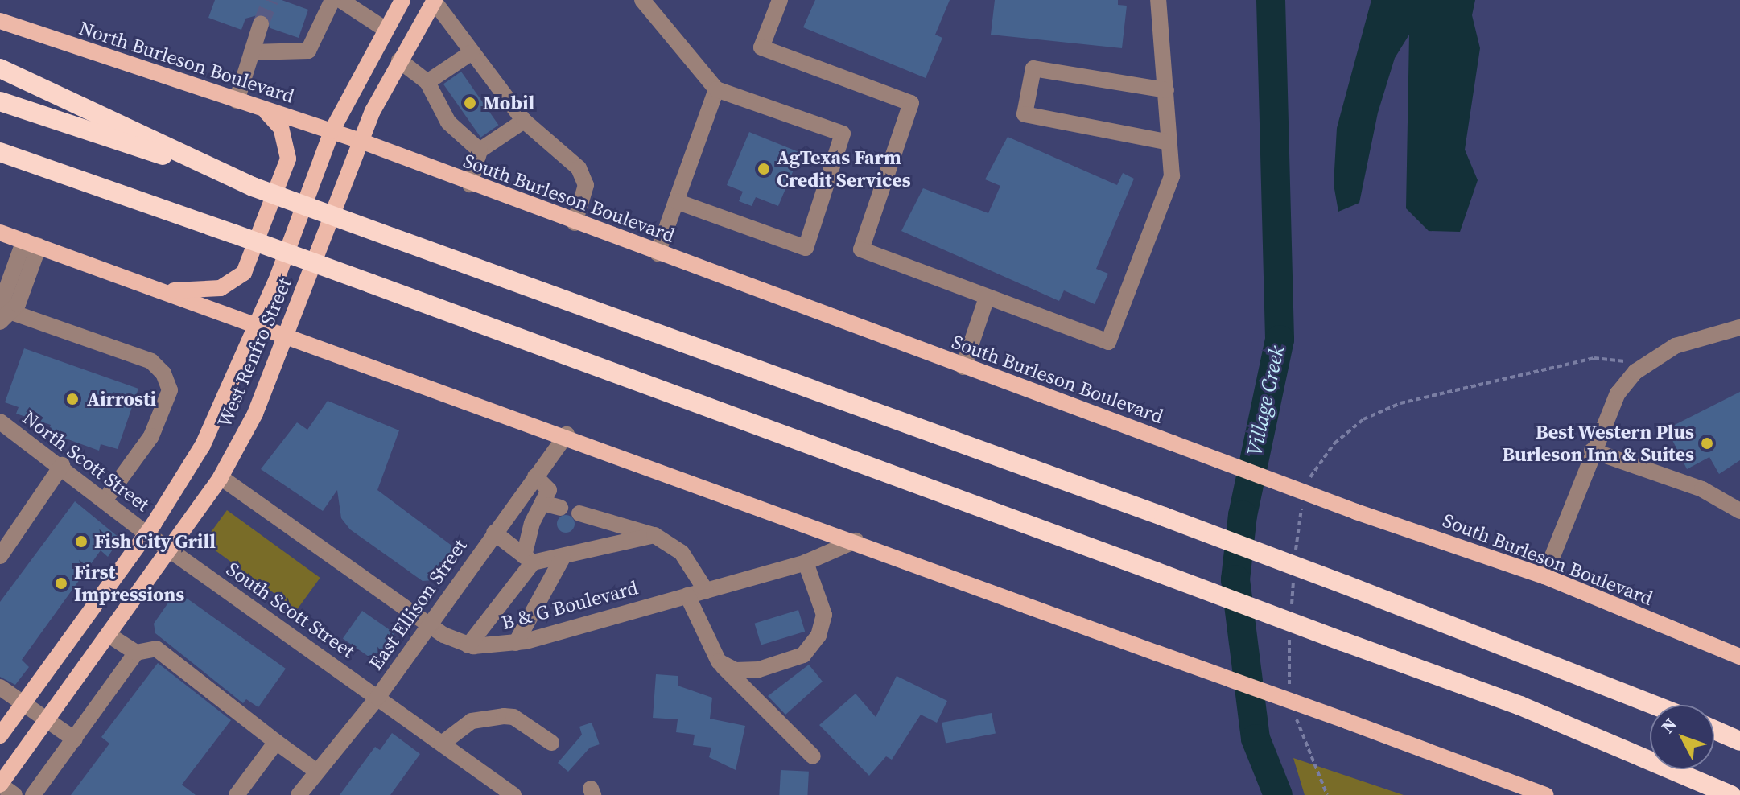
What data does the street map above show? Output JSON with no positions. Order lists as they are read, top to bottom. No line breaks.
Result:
{"streets":{"main road":["North Burleson Boulevard","South Burleson Boulevard","West Renfro Street"],"street":["North Scott Street","East Ellison Street","B & G Boulevard","South Scott Street"]},"crossings":[["North Burleson Boulevard","South Burleson Boulevard"],["North Burleson Boulevard","West Renfro Street"],["South Burleson Boulevard","West Renfro Street"],["West Renfro Street","North Scott Street"],["West Renfro Street","South Scott Street"],["North Scott Street","South Scott Street"],["East Ellison Street","South Scott Street"]],"water":["Village Creek"],"places":["Mobil","AgTexas Farm Credit Services","Airrosti","Best Western Plus Burleson Inn & Suites","Fish City Grill","First Impressions"],"north":"top left"}
